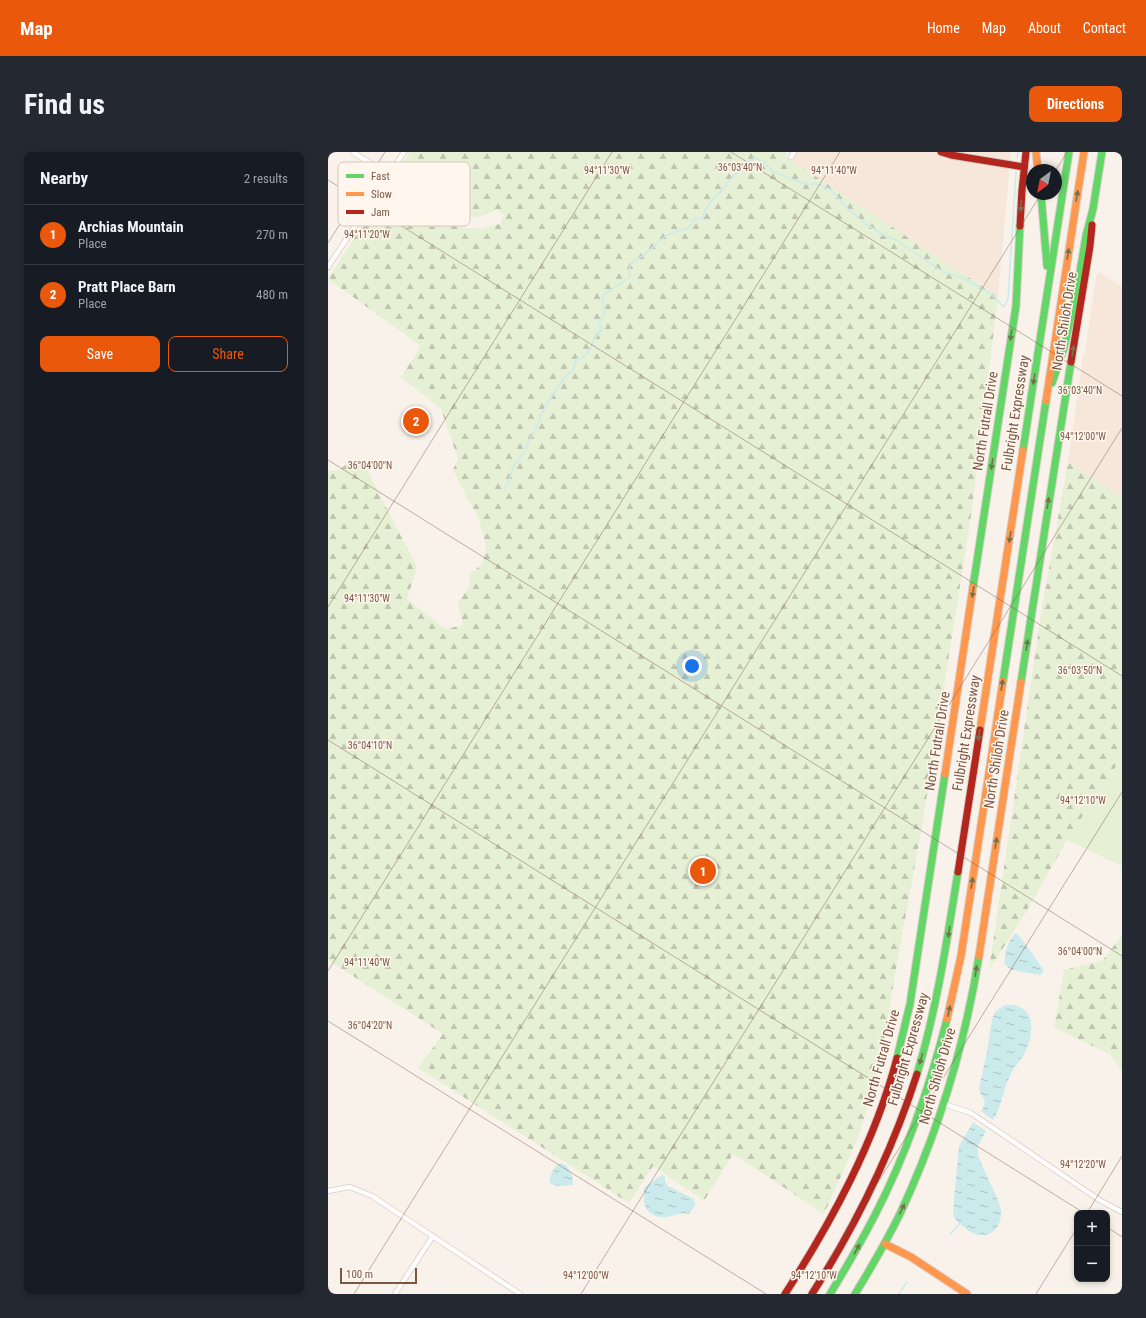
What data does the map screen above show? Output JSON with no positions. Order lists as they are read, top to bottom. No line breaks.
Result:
{"streets":{"main road":["North Shiloh Drive","Fulbright Expressway","North Futrall Drive"]},"one_way":["North Shiloh Drive","North Futrall Drive"],"legend":["Fast","Slow","Jam"],"scale_bar":"100 m","north":"bottom left","page":{"header":"Map","nav":["Home","Map","About","Contact"],"buttons":["Directions",["Save","Share"]],"title":"Find us","heading":["Nearby","2 results"],"list":[{"mark":"1","name":"Archias Mountain","note":"Place","value":"270 m"},{"mark":"2","name":"Pratt Place Barn","note":"Place","value":"480 m"}],"pins":["2","1"],"map_buttons":["+","−"],"scale":"100 m"},"coordinates":["36°03'40\"N","94°11'30\"W","94°11'40\"W","94°11'20\"W","94°12'00\"W","36°04'00\"N","36°03'50\"N","36°04'10\"N","94°12'10\"W","36°04'20\"N","94°12'20\"W"]}
